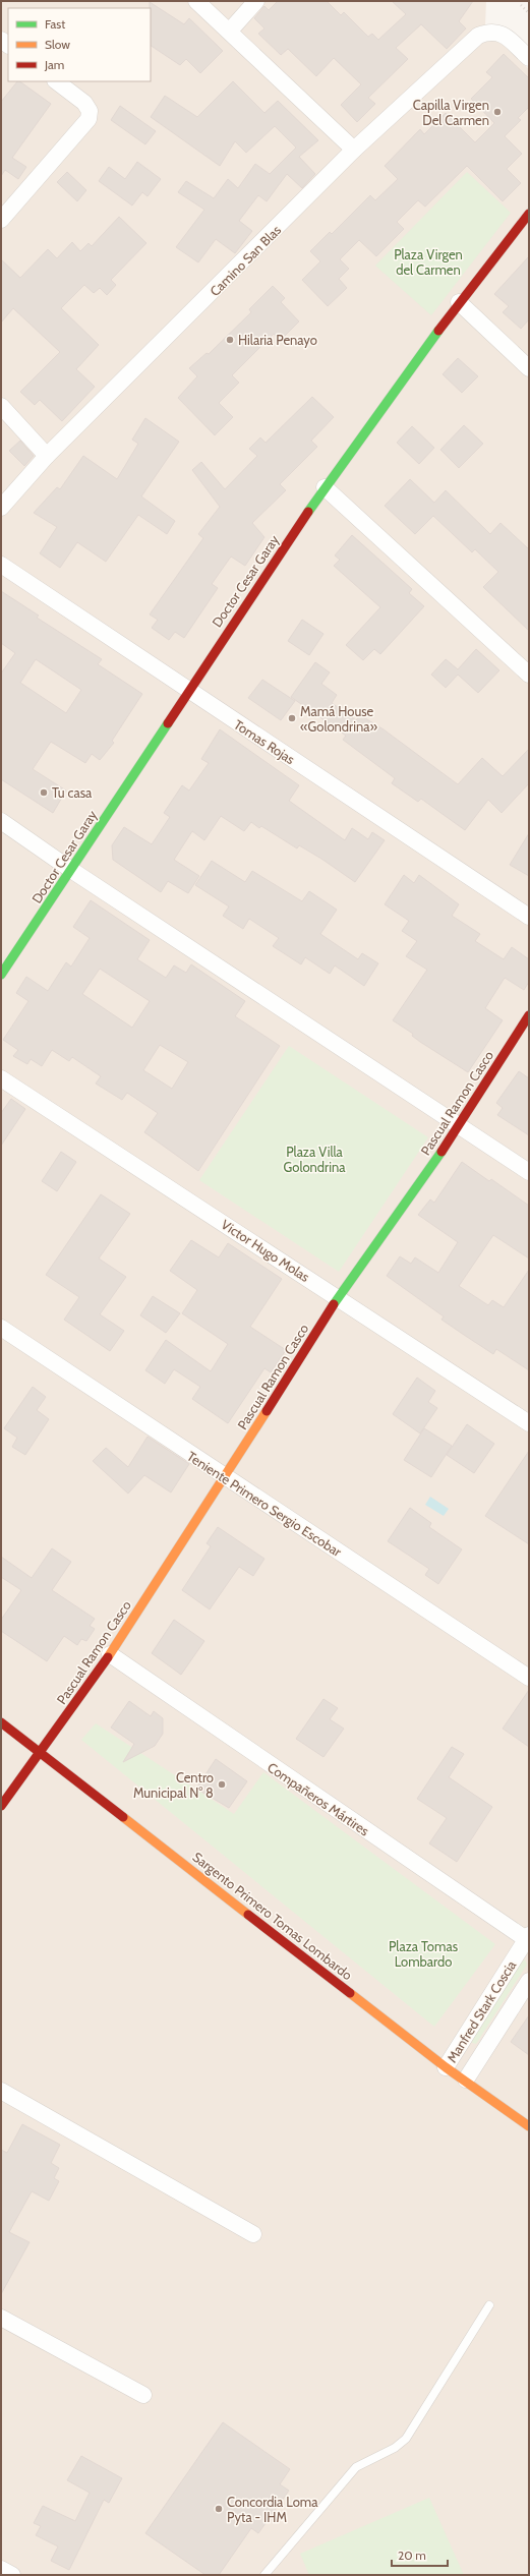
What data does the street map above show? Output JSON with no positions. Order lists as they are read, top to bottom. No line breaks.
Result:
{"streets":{"street":["Camino San Blas","Doctor Cesar Garay","Tomas Rojas","Pascual Ramon Casco","Victor Hugo Molas","Teniente Primero Sergio Escobar","Compañeros Mártires","Sargento Primero Tomas Lombardo","Manfred Stark Coscia"]},"crossings":[["Doctor Cesar Garay","Tomas Rojas"],["Pascual Ramon Casco","Victor Hugo Molas"],["Pascual Ramon Casco","Teniente Primero Sergio Escobar"],["Pascual Ramon Casco","Compañeros Mártires"],["Pascual Ramon Casco","Sargento Primero Tomas Lombardo"],["Compañeros Mártires","Manfred Stark Coscia"],["Sargento Primero Tomas Lombardo","Manfred Stark Coscia"]],"parks":["Plaza Virgen del Carmen","Plaza Villa Golondrina","Plaza Tomas Lombardo"],"places":["Capilla Virgen Del Carmen","Hilaria Penayo","Mamá House «Golondrina»","Tu casa","Centro Municipal N° 8","Concordia Loma Pyta - IHM"],"legend":["Fast","Slow","Jam"],"scale_bar":"20 m"}
